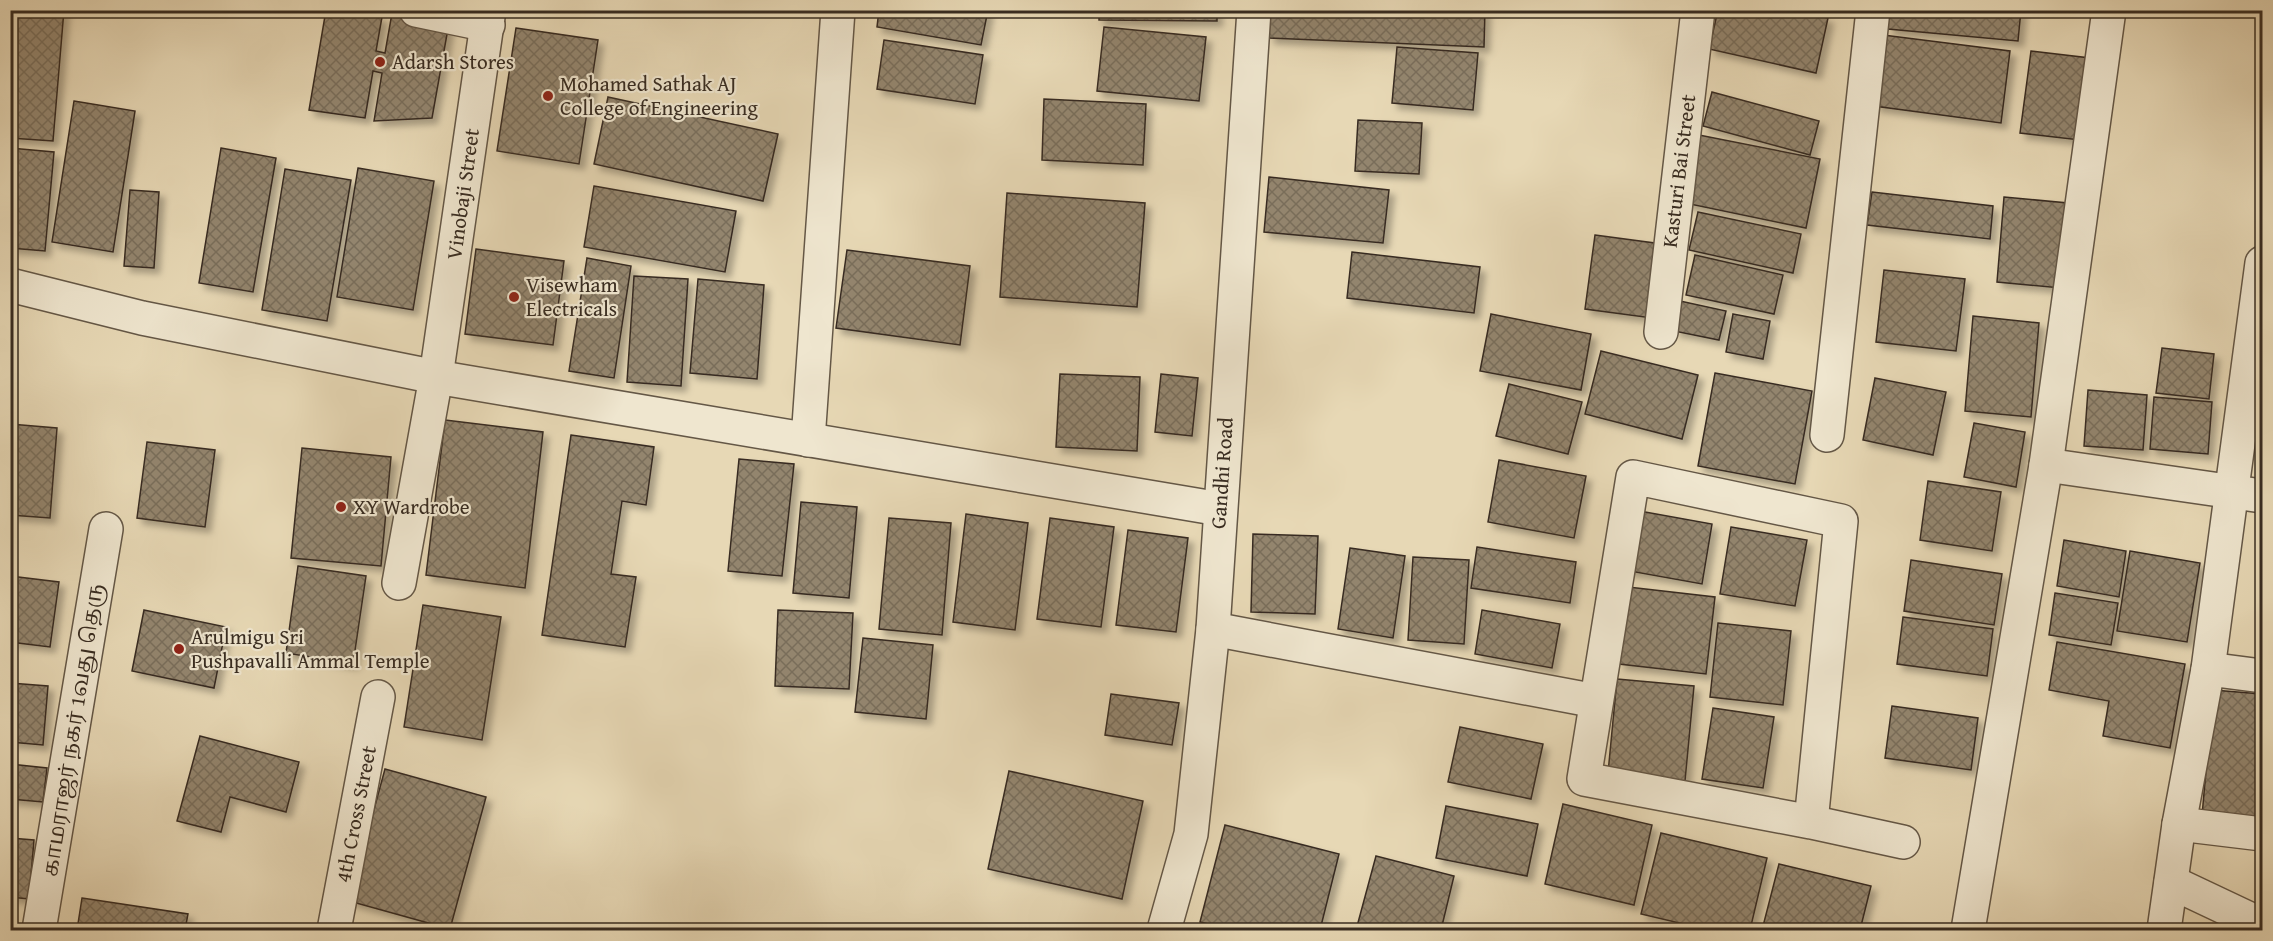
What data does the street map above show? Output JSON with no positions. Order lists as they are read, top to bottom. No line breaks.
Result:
{"streets":{"street":["Kasturi Bai Street","Vinobaji Street","Gandhi Road","காமராஜர் நகர் 1வது தெரு","4th Cross Street"]},"places":["Adarsh Stores","Mohamed Sathak AJ College of Engineering","Visewham Electricals","XY Wardrobe","Arulmigu Sri Pushpavalli Ammal Temple"]}
